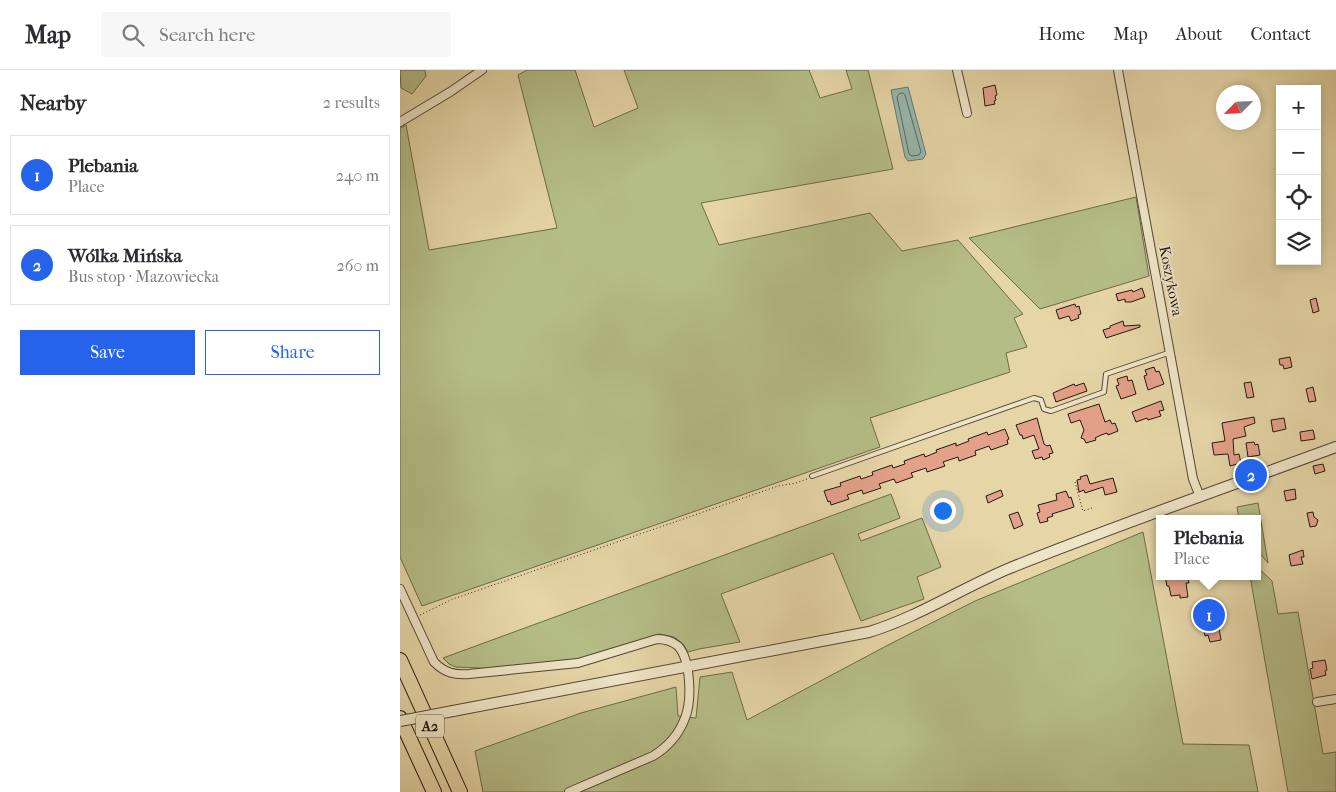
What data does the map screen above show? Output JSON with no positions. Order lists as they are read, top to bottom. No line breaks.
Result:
{"streets":{"highway":["A2"],"street":["Koszykowa"]},"north":"bottom left","page":{"header":"Map","search":"Search here","nav":["Home","Map","About","Contact"],"heading":["Nearby","2 results"],"map_buttons":["+","−"],"list":[{"mark":"1","name":"Plebania","note":"Place","value":"240 m"},{"mark":"2","name":"Wólka Mińska","note":"Bus stop · Mazowiecka","value":"260 m"}],"buttons":["Save","Share"],"pins":["2","1"],"popup":["Plebania","Place"]}}
